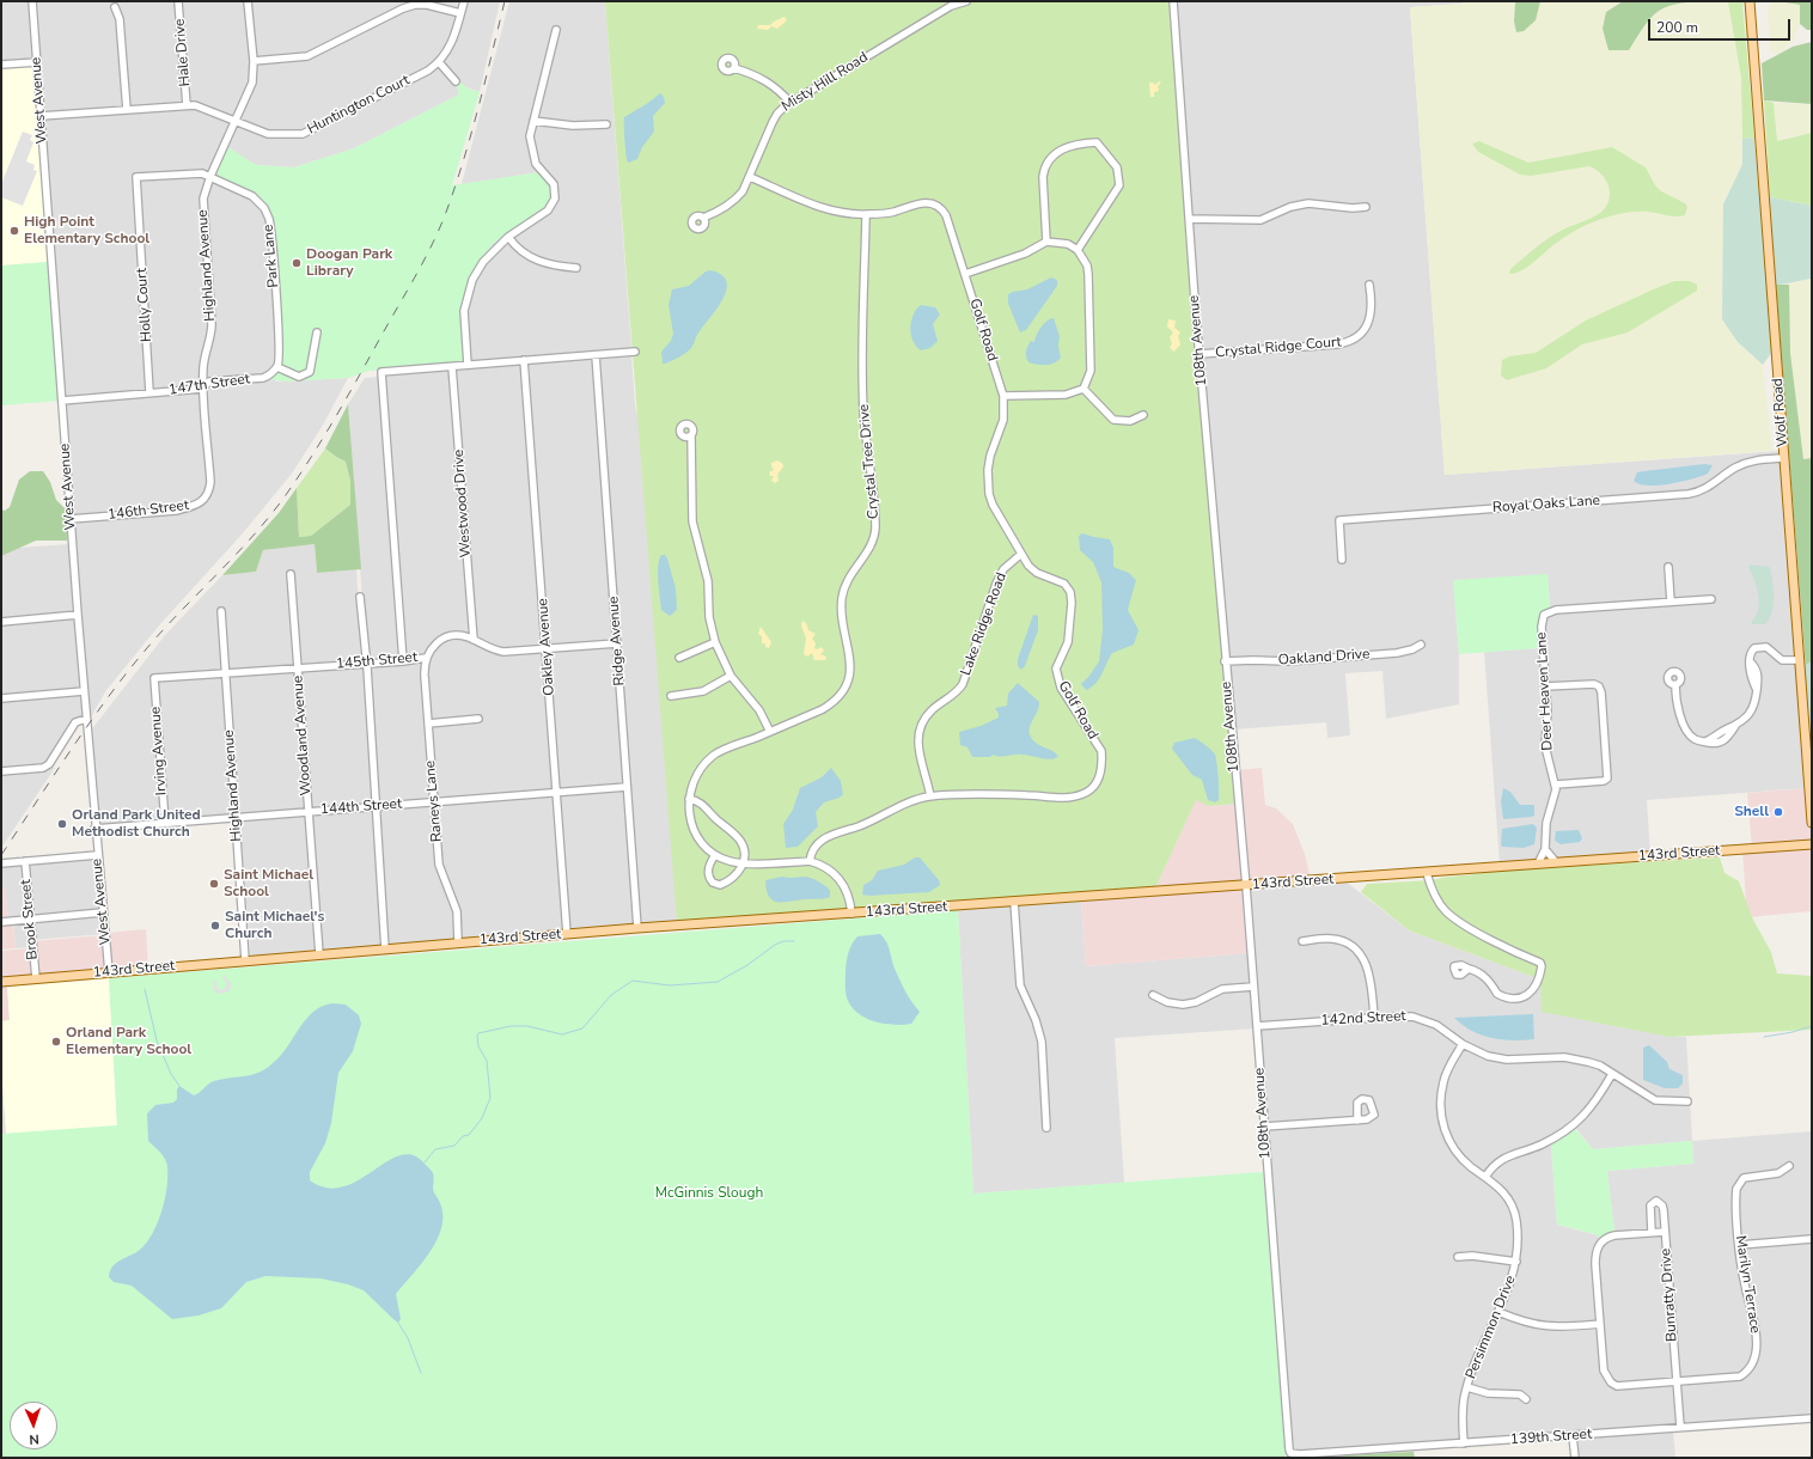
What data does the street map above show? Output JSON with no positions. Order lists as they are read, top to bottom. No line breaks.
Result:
{"streets":{"main road":["Wolf Road","143rd Street"],"street":["Hale Drive","Misty Hill Road","West Avenue","Huntington Court","Park Lane","Highland Avenue","Holly Court","Golf Road","108th Avenue","Crystal Ridge Court","147th Street","Crystal Tree Drive","Westwood Drive","Royal Oaks Lane","146th Street","Lake Ridge Road","Ridge Avenue","Oakley Avenue","Oakland Drive","145th Street","Deer Heaven Lane","Woodland Avenue","Irving Avenue","Raneys Lane","144th Street","Brook Street","142nd Street","Marilyn Terrace","Bunratty Drive","Persimmon Drive","139th Street"]},"crossings":[["Hale Drive","Huntington Court"],["West Avenue","Huntington Court"],["West Avenue","147th Street"],["West Avenue","146th Street"],["West Avenue","144th Street"],["West Avenue","143rd Street"],["Huntington Court","Highland Avenue"],["Park Lane","Highland Avenue"],["Park Lane","Holly Court"],["Park Lane","147th Street"],["Highland Avenue","Holly Court"],["Highland Avenue","147th Street"],["Highland Avenue","146th Street"],["Highland Avenue","145th Street"],["Highland Avenue","144th Street"],["Highland Avenue","143rd Street"],["Holly Court","147th Street"],["Golf Road","Crystal Tree Drive"],["Golf Road","Lake Ridge Road"],["108th Avenue","Crystal Ridge Court"],["108th Avenue","Oakland Drive"],["108th Avenue","143rd Street"],["108th Avenue","142nd Street"],["108th Avenue","139th Street"],["Wolf Road","Royal Oaks Lane"],["Crystal Tree Drive","143rd Street"],["Westwood Drive","145th Street"],["Ridge Avenue","145th Street"],["Ridge Avenue","144th Street"],["Ridge Avenue","143rd Street"],["Oakley Avenue","145th Street"],["Oakley Avenue","144th Street"],["Oakley Avenue","143rd Street"],["145th Street","Woodland Avenue"],["145th Street","Irving Avenue"],["145th Street","Raneys Lane"],["Deer Heaven Lane","143rd Street"],["Woodland Avenue","144th Street"],["Woodland Avenue","143rd Street"],["Irving Avenue","144th Street"],["Raneys Lane","144th Street"],["Raneys Lane","143rd Street"],["143rd Street","Brook Street"],["142nd Street","Persimmon Drive"],["Marilyn Terrace","Bunratty Drive"],["Bunratty Drive","139th Street"],["Persimmon Drive","139th Street"]],"parks":["McGinnis Slough"],"places":["High Point Elementary School","Doogan Park Library","Shell","Orland Park United Methodist Church","Saint Michael School","Saint Michael's Church","Orland Park Elementary School"],"scale_bar":"200 m","north":"bottom"}
